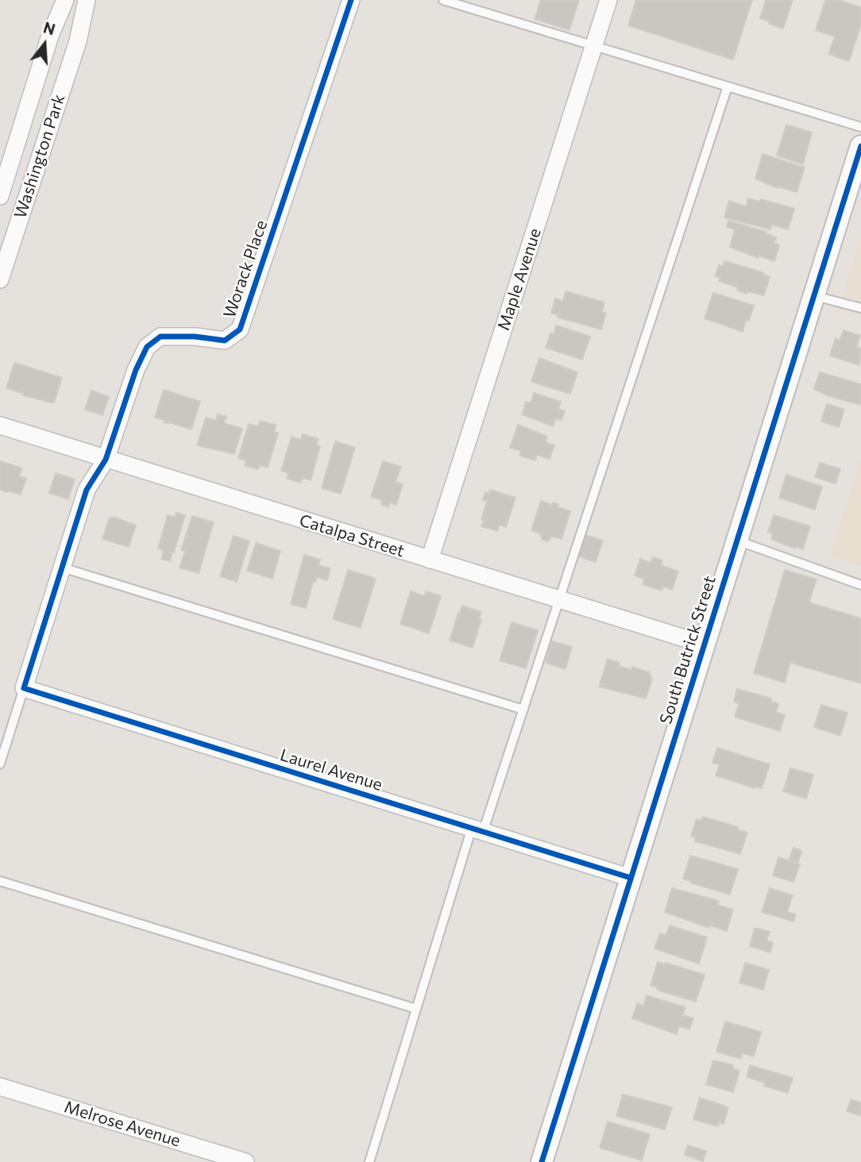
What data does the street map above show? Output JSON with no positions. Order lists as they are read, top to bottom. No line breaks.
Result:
{"streets":{"street":["Washington Park","Worack Place","Maple Avenue","Catalpa Street","South Butrick Street","Laurel Avenue","Melrose Avenue"]},"crossings":[["Worack Place","Catalpa Street"],["Worack Place","Laurel Avenue"],["Maple Avenue","Catalpa Street"],["Catalpa Street","South Butrick Street"],["South Butrick Street","Laurel Avenue"]],"north":"top"}
